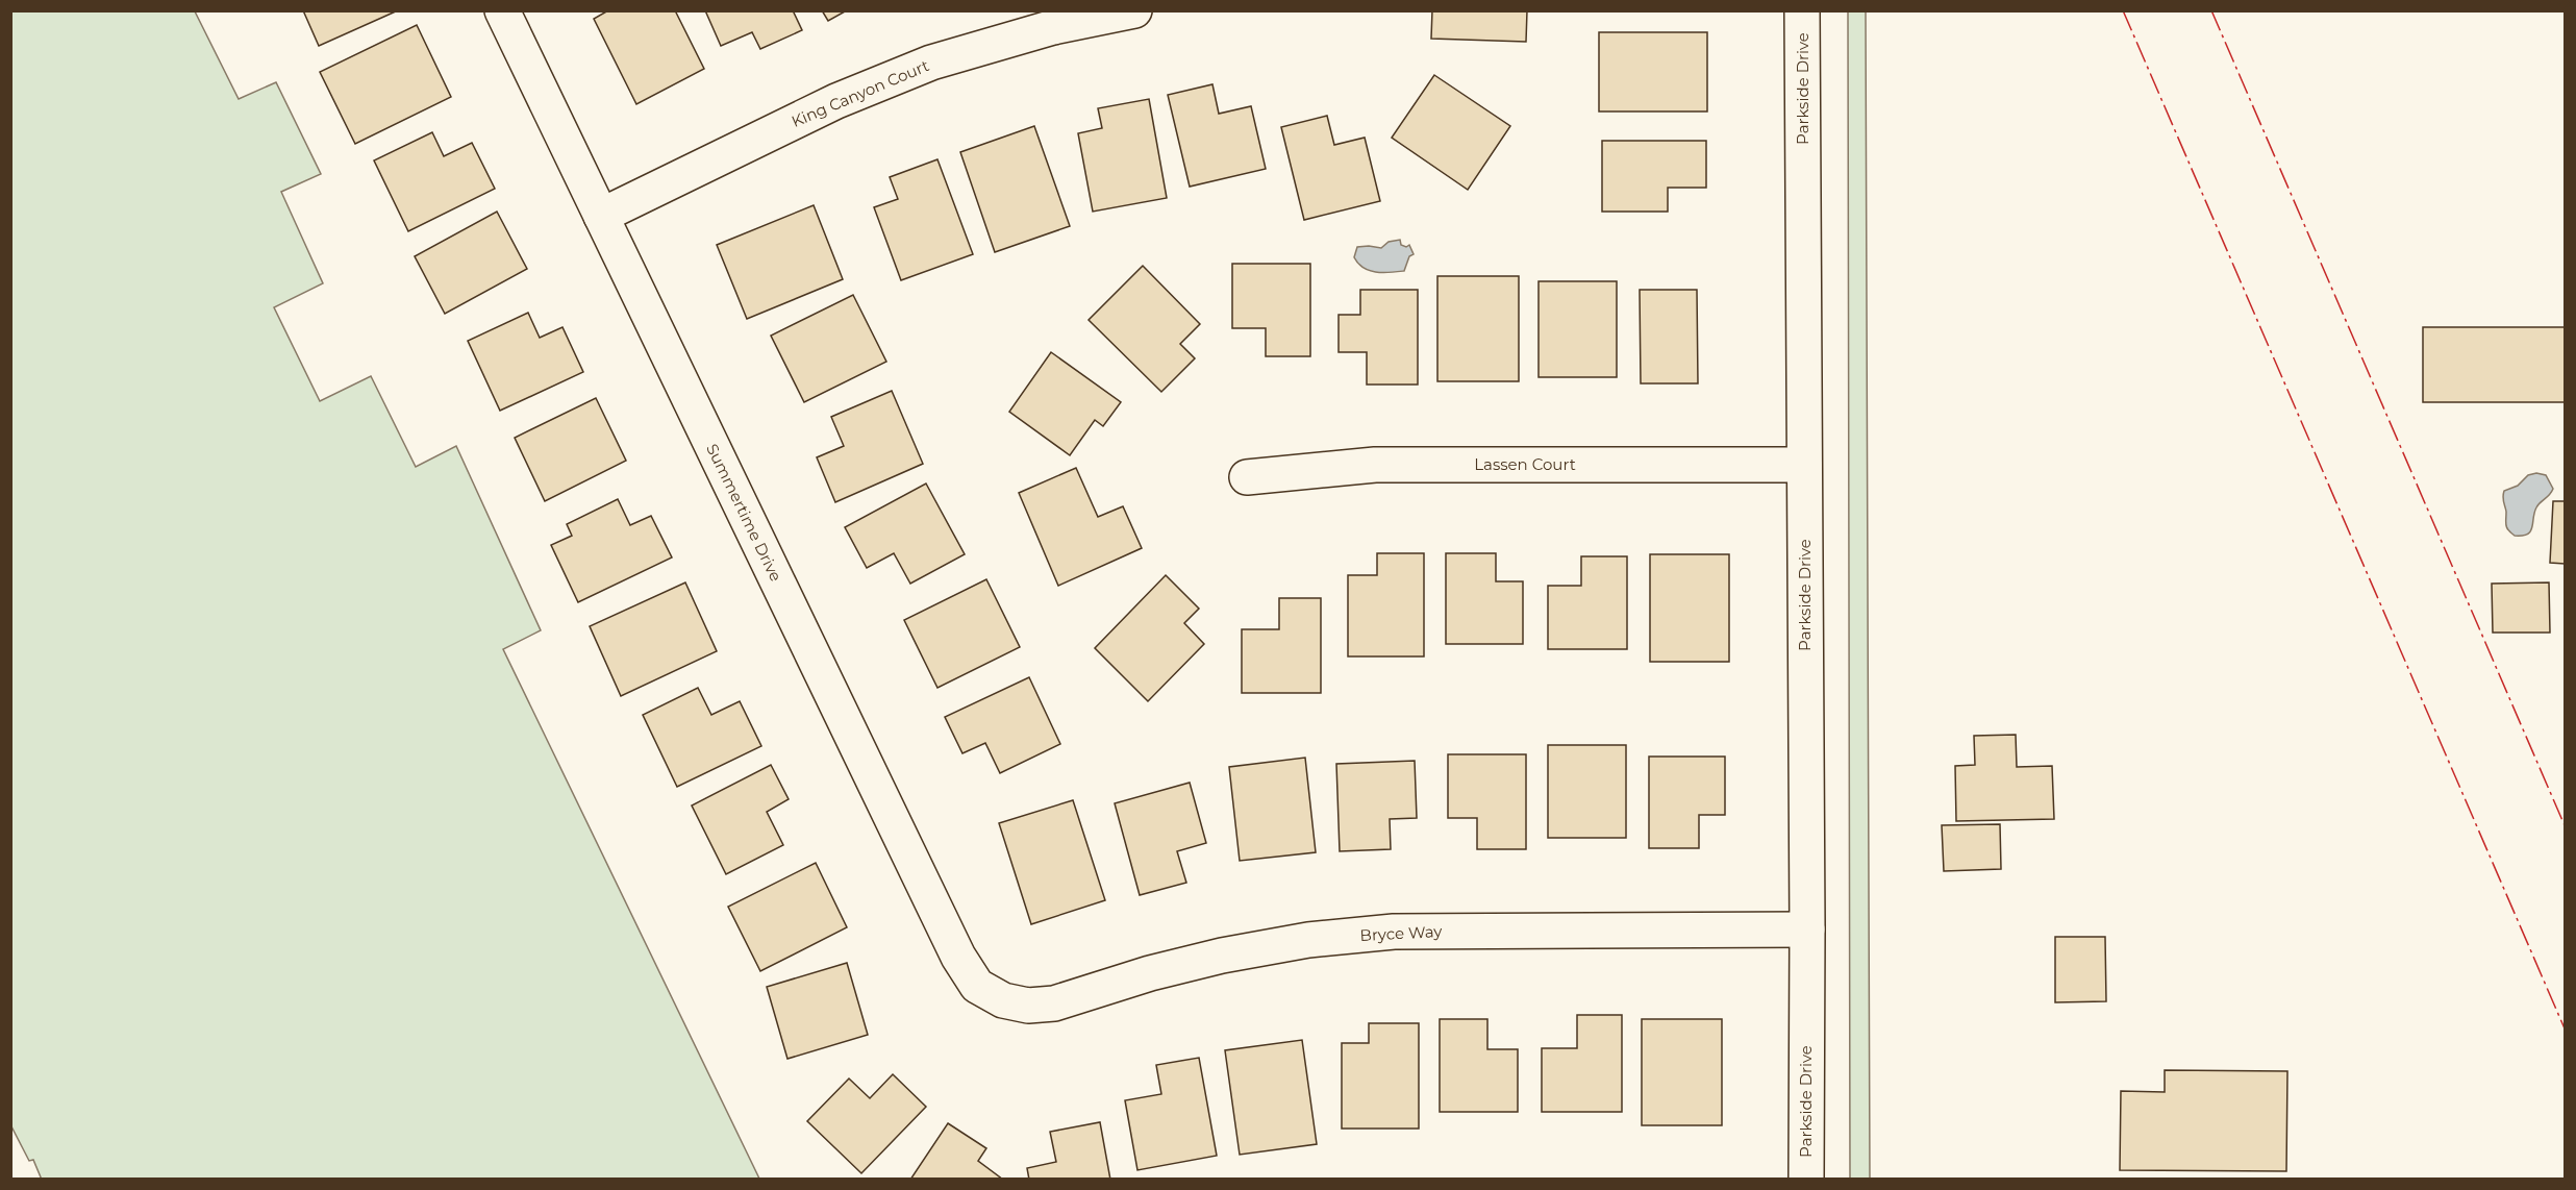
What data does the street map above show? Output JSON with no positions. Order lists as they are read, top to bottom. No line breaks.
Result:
{"streets":{"street":["Parkside Drive","King Canyon Court","Lassen Court","Summertime Drive","Bryce Way"]},"crossings":[["Parkside Drive","Lassen Court"],["Parkside Drive","Bryce Way"],["King Canyon Court","Summertime Drive"],["Summertime Drive","Bryce Way"]]}
